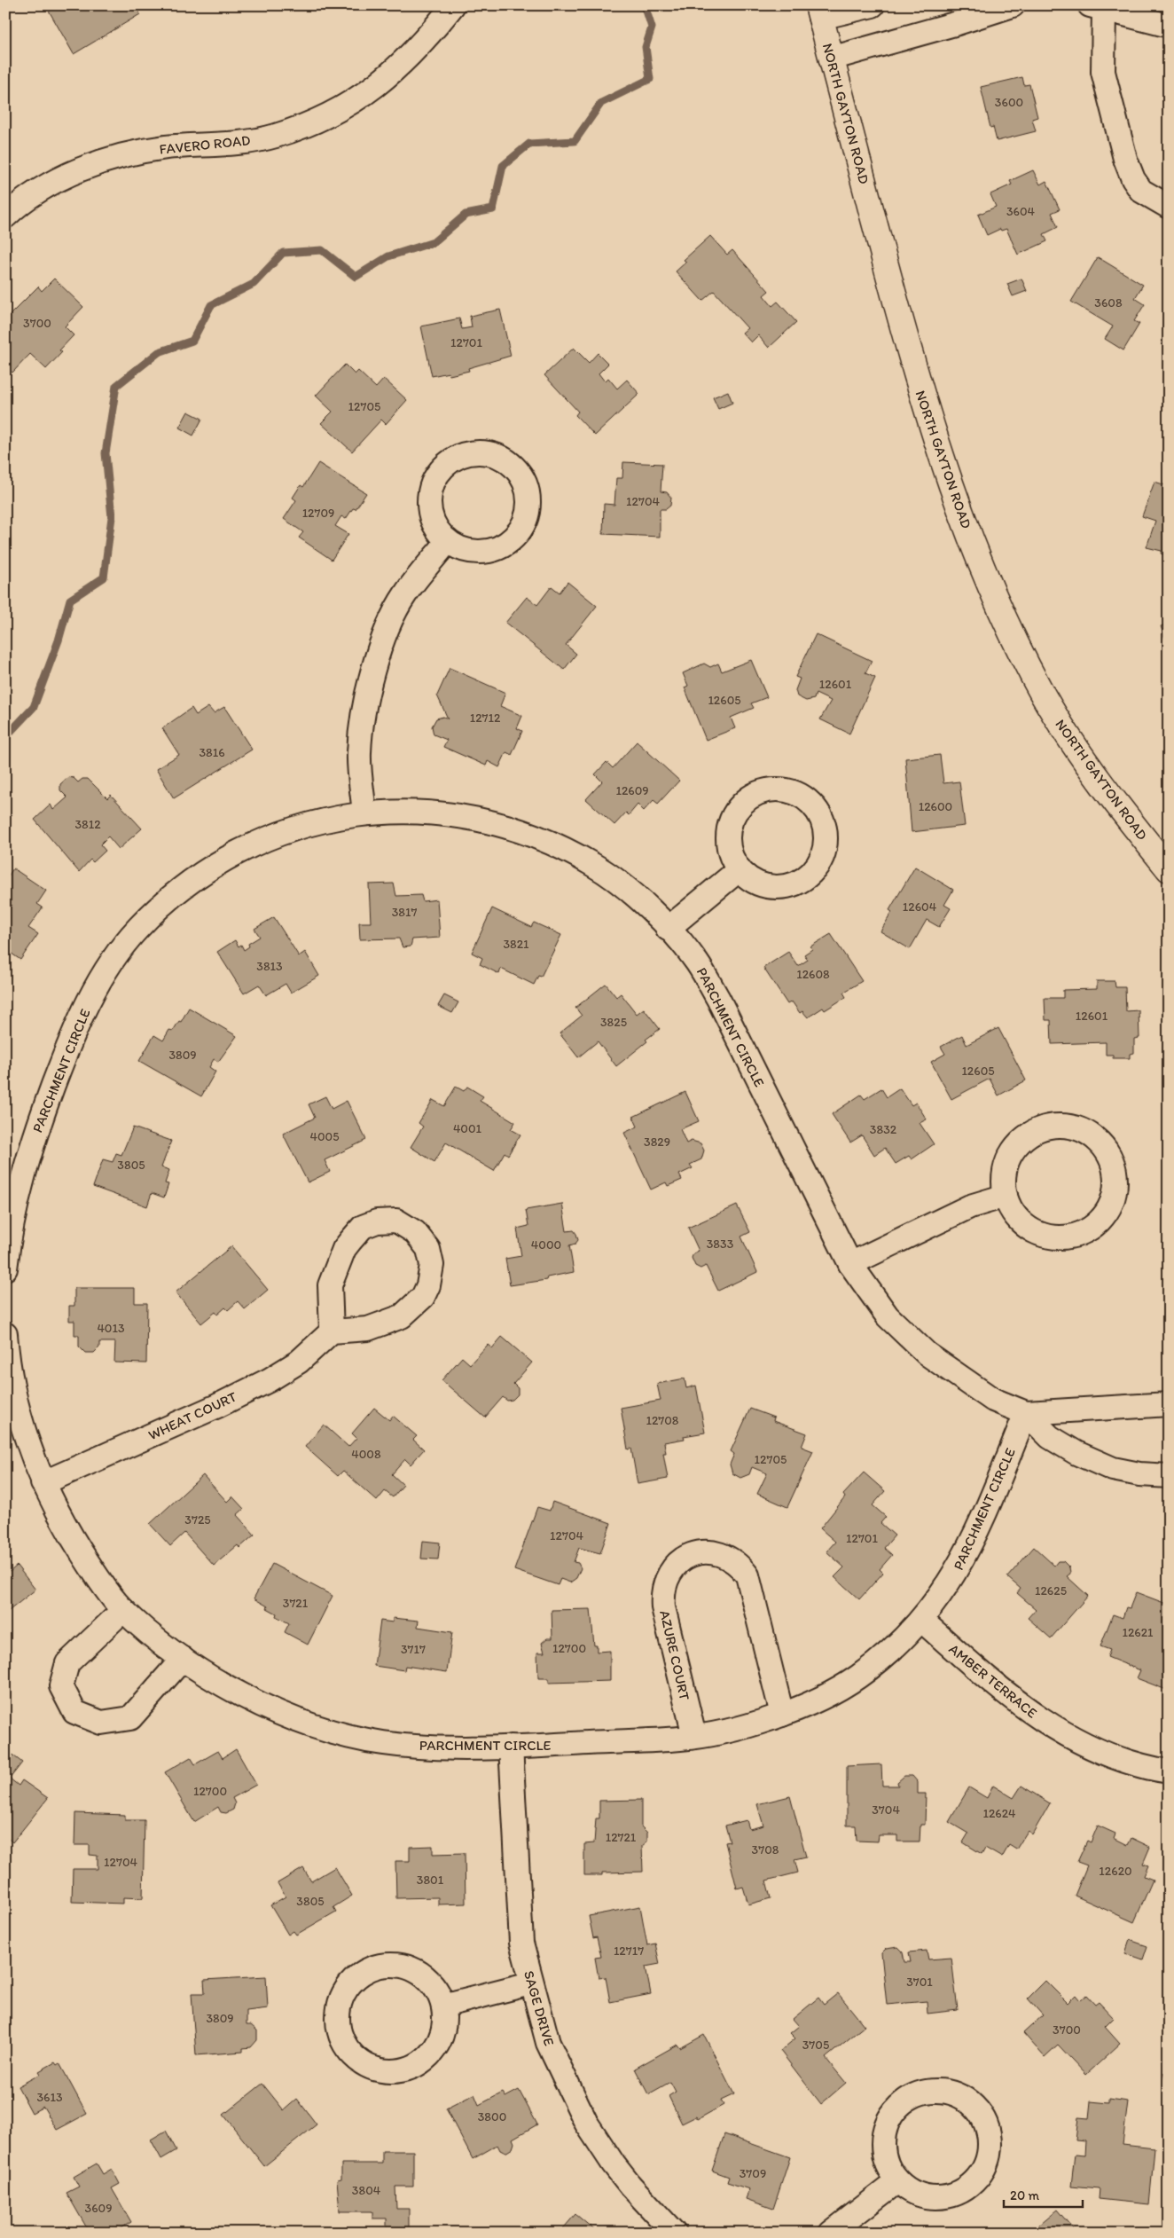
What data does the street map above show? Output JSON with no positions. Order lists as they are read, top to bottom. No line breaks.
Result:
{"streets":{"street":["NORTH GAYTON ROAD","FAVERO ROAD","PARCHMENT CIRCLE","WHEAT COURT","AZURE COURT","AMBER TERRACE","SAGE DRIVE"]},"crossings":[["PARCHMENT CIRCLE","WHEAT COURT"],["PARCHMENT CIRCLE","AZURE COURT"],["PARCHMENT CIRCLE","AMBER TERRACE"],["PARCHMENT CIRCLE","SAGE DRIVE"]],"house_numbers":["3600","3604","3608","3700","12701","12705","12704","12709","12601","12605","12712","3816","12609","12600","3812","12604","3817","3821","3813","12608","12601","3825","3809","12605","4001","3832","4005","3829","3805","3833","4000","4013","12708","4008","12705","3725","12704","12701","12625","3721","12621","12700","3717","12700","3704","12624","12721","3708","12704","12620","3801","3805","12717","3701","3809","3700","3705","3613","3800","3709","3804","3609"],"scale_bar":"20 m"}
